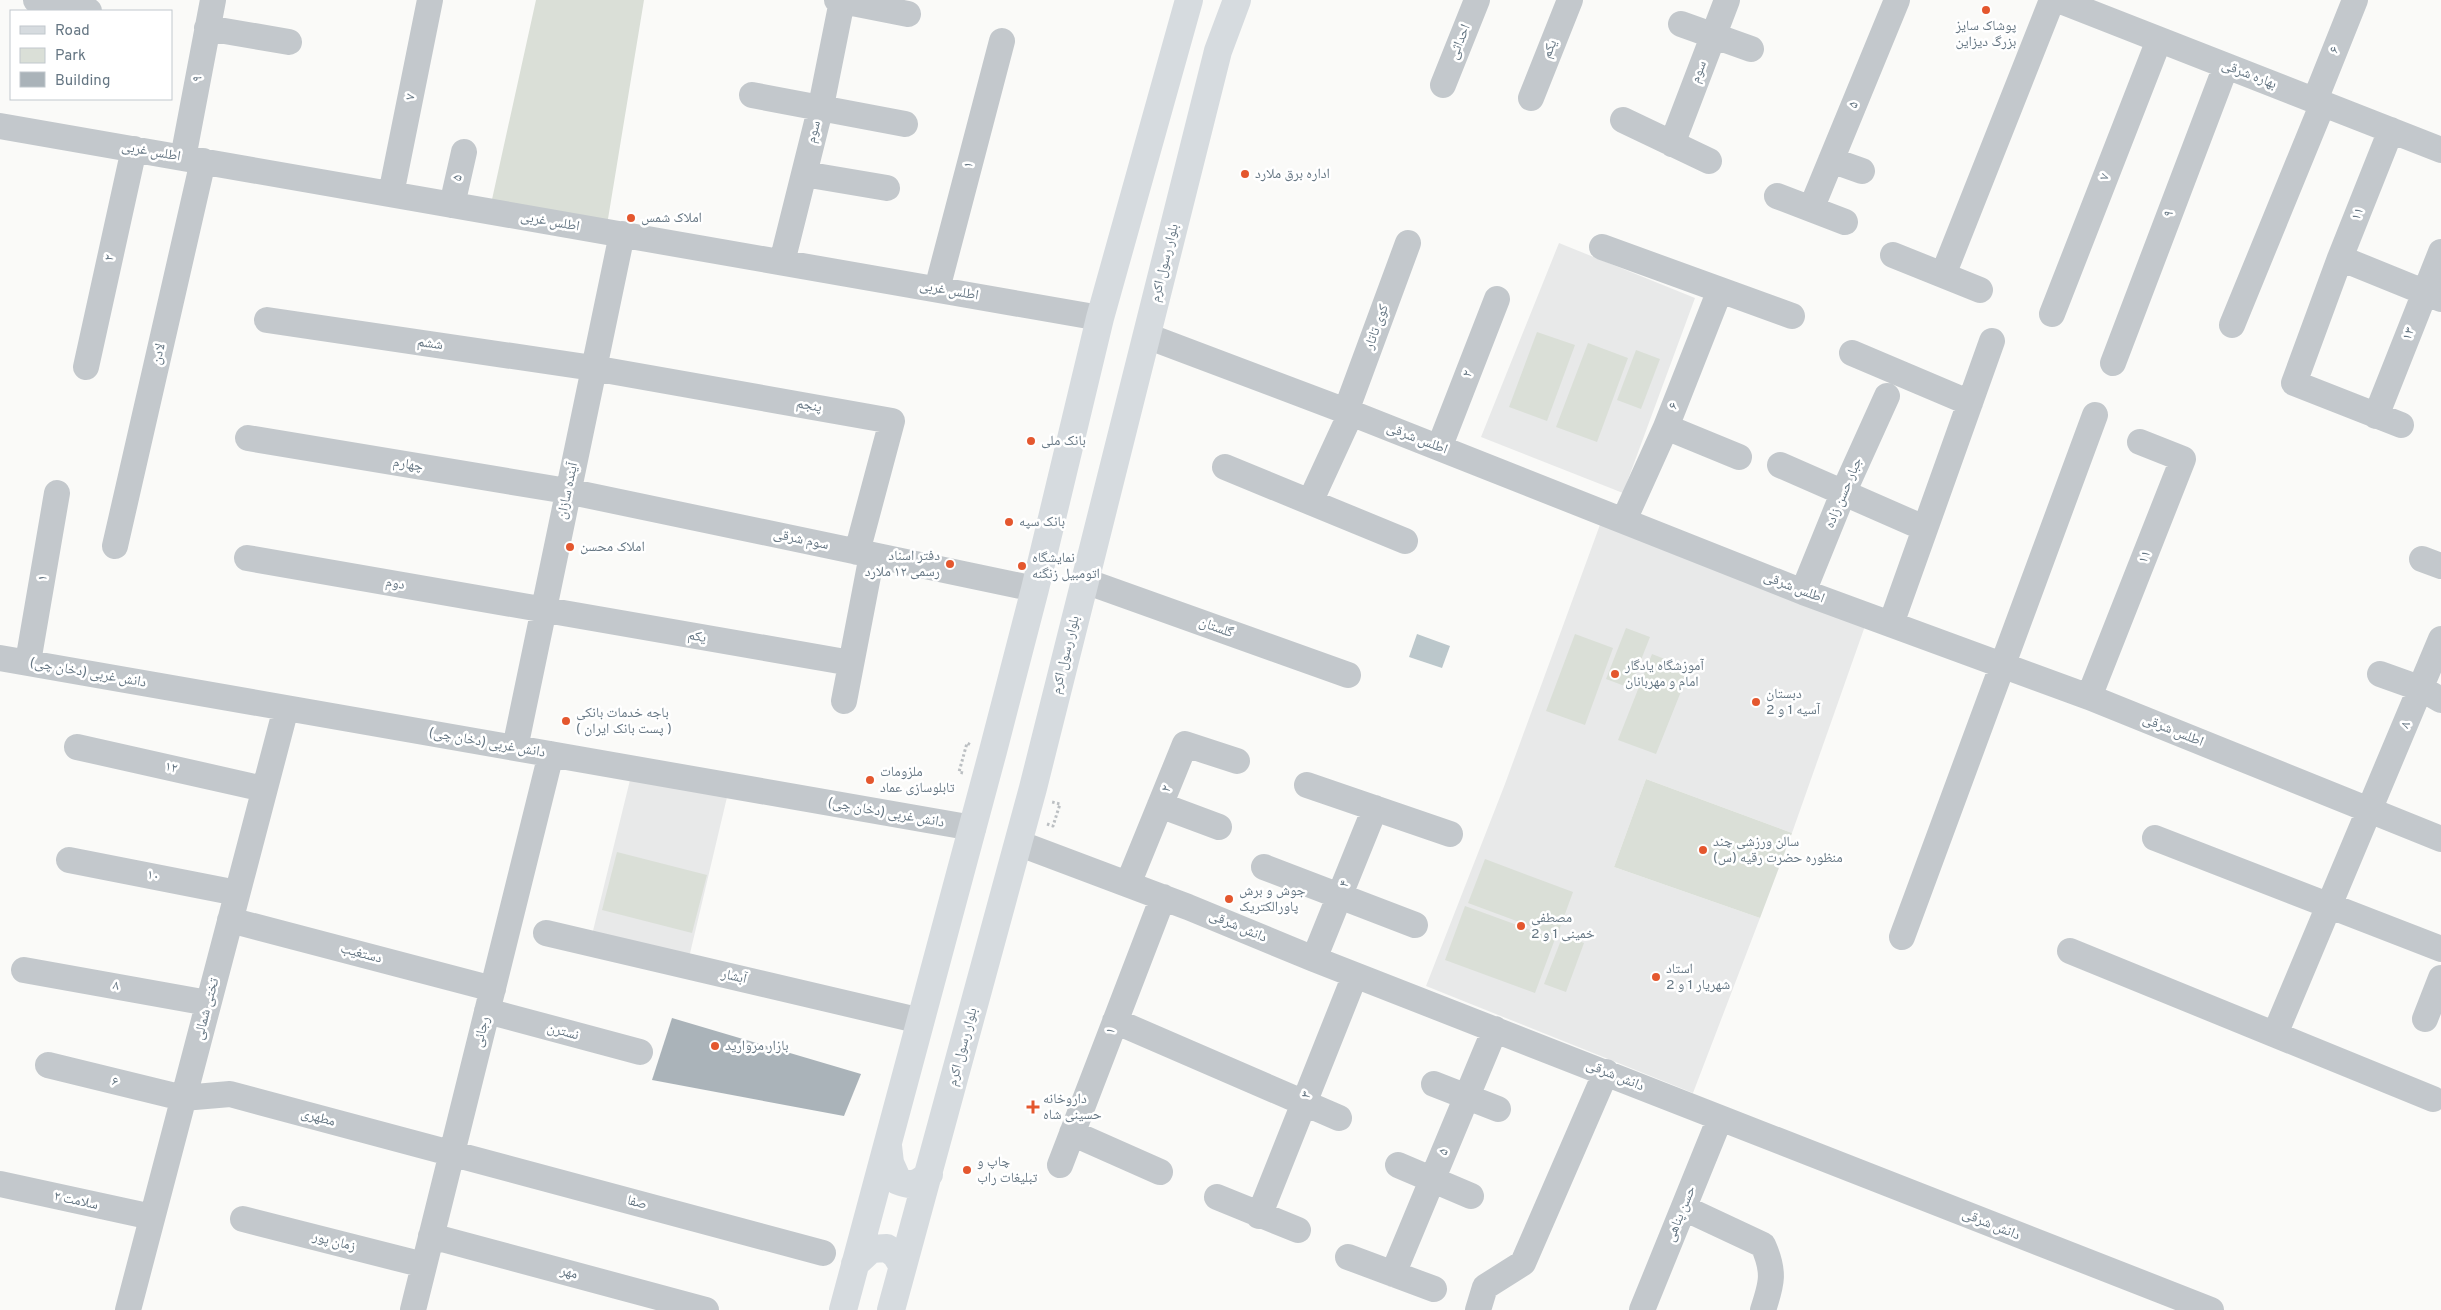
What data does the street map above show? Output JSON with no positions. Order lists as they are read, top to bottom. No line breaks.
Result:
{"streets":{"main road":["بلوار رسول اکرم"],"street":["احداثی","یکم","۶","سوم","بهاره شرقی","۹","۷","۵","اطلس غربی","۱","۱۱","۲","کوی تاتار","۱۳","ششم","لادن","پنجم","اطلس شرقی","چهارم","آینده سازان","جبار حسن زاده","سوم شرقی","دوم","گلستان","دانش غربی (دخان چی)","۸","۱۲","۱۰","۴","دانش شرقی","دستغیب","آبشار","تختی شمالی","رجائی","نسترن","۳","مطهری","سلامت ۲","صفا","حسن پناهی","زمان پور","مهر"]},"crossings":[["یکم","آینده سازان"],["یکم","دوم"],["۶","بهاره شرقی"],["۶","اطلس شرقی"],["۶","تختی شمالی"],["۶","مطهری"],["سوم","اطلس غربی"],["بهاره شرقی","۹"],["بهاره شرقی","۷"],["بهاره شرقی","۱۱"],["۹","اطلس غربی"],["۹","لادن"],["۷","اطلس غربی"],["۵","اطلس غربی"],["۵","دانش شرقی"],["اطلس غربی","۱"],["اطلس غربی","۲"],["اطلس غربی","لادن"],["اطلس غربی","آینده سازان"],["۱","دانش غربی (دخان چی)"],["۱","دانش شرقی"],["۱۱","۱۳"],["۱۱","اطلس شرقی"],["۲","اطلس شرقی"],["۲","دانش شرقی"],["بلوار رسول اکرم","اطلس شرقی"],["بلوار رسول اکرم","گلستان"],["بلوار رسول اکرم","دانش شرقی"],["کوی تاتار","اطلس شرقی"],["ششم","پنجم"],["ششم","آینده سازان"],["پنجم","آینده سازان"],["پنجم","سوم شرقی"],["اطلس شرقی","جبار حسن زاده"],["اطلس شرقی","۸"],["چهارم","آینده سازان"],["چهارم","سوم شرقی"],["آینده سازان","سوم شرقی"],["آینده سازان","دوم"],["آینده سازان","دانش غربی (دخان چی)"],["دانش غربی (دخان چی)","تختی شمالی"],["دانش غربی (دخان چی)","رجائی"],["۸","تختی شمالی"],["۱۲","تختی شمالی"],["۱۰","تختی شمالی"],["۴","دانش شرقی"],["دانش شرقی","۳"],["دانش شرقی","حسن پناهی"],["دستغیب","تختی شمالی"],["دستغیب","رجائی"],["دستغیب","نسترن"],["تختی شمالی","مطهری"],["تختی شمالی","سلامت ۲"],["رجائی","نسترن"],["رجائی","مطهری"],["رجائی","صفا"],["رجائی","زمان پور"],["رجائی","مهر"],["مطهری","صفا"]],"places":{"other":["پوشاک سایز بزرگ دیزاین","اداره برق ملارد","املاک شمس","بانک ملی","بانک سپه","املاک محسن","دفتر اسناد رسمی ۱۲ ملارد","نمایشگاه اتومبیل زنگنه","آموزشگاه یادگار امام و مهربانان","دبستان آسیه 1 و 2","باجه خدمات بانکی ( پست بانک ایران )","ملزومات تابلوسازی عماد","سالن ورزشی چند منظوره حضرت رقیه (س)","جوش و برش پاورالکتریک","مصطفی خمینی 1 و 2","استاد شهریار 1 و 2","بازار مروارید","چاپ و تبلیغات راب"],"health":["داروخانه حسینی شاه"]},"legend":["Road","Park","Building"]}
